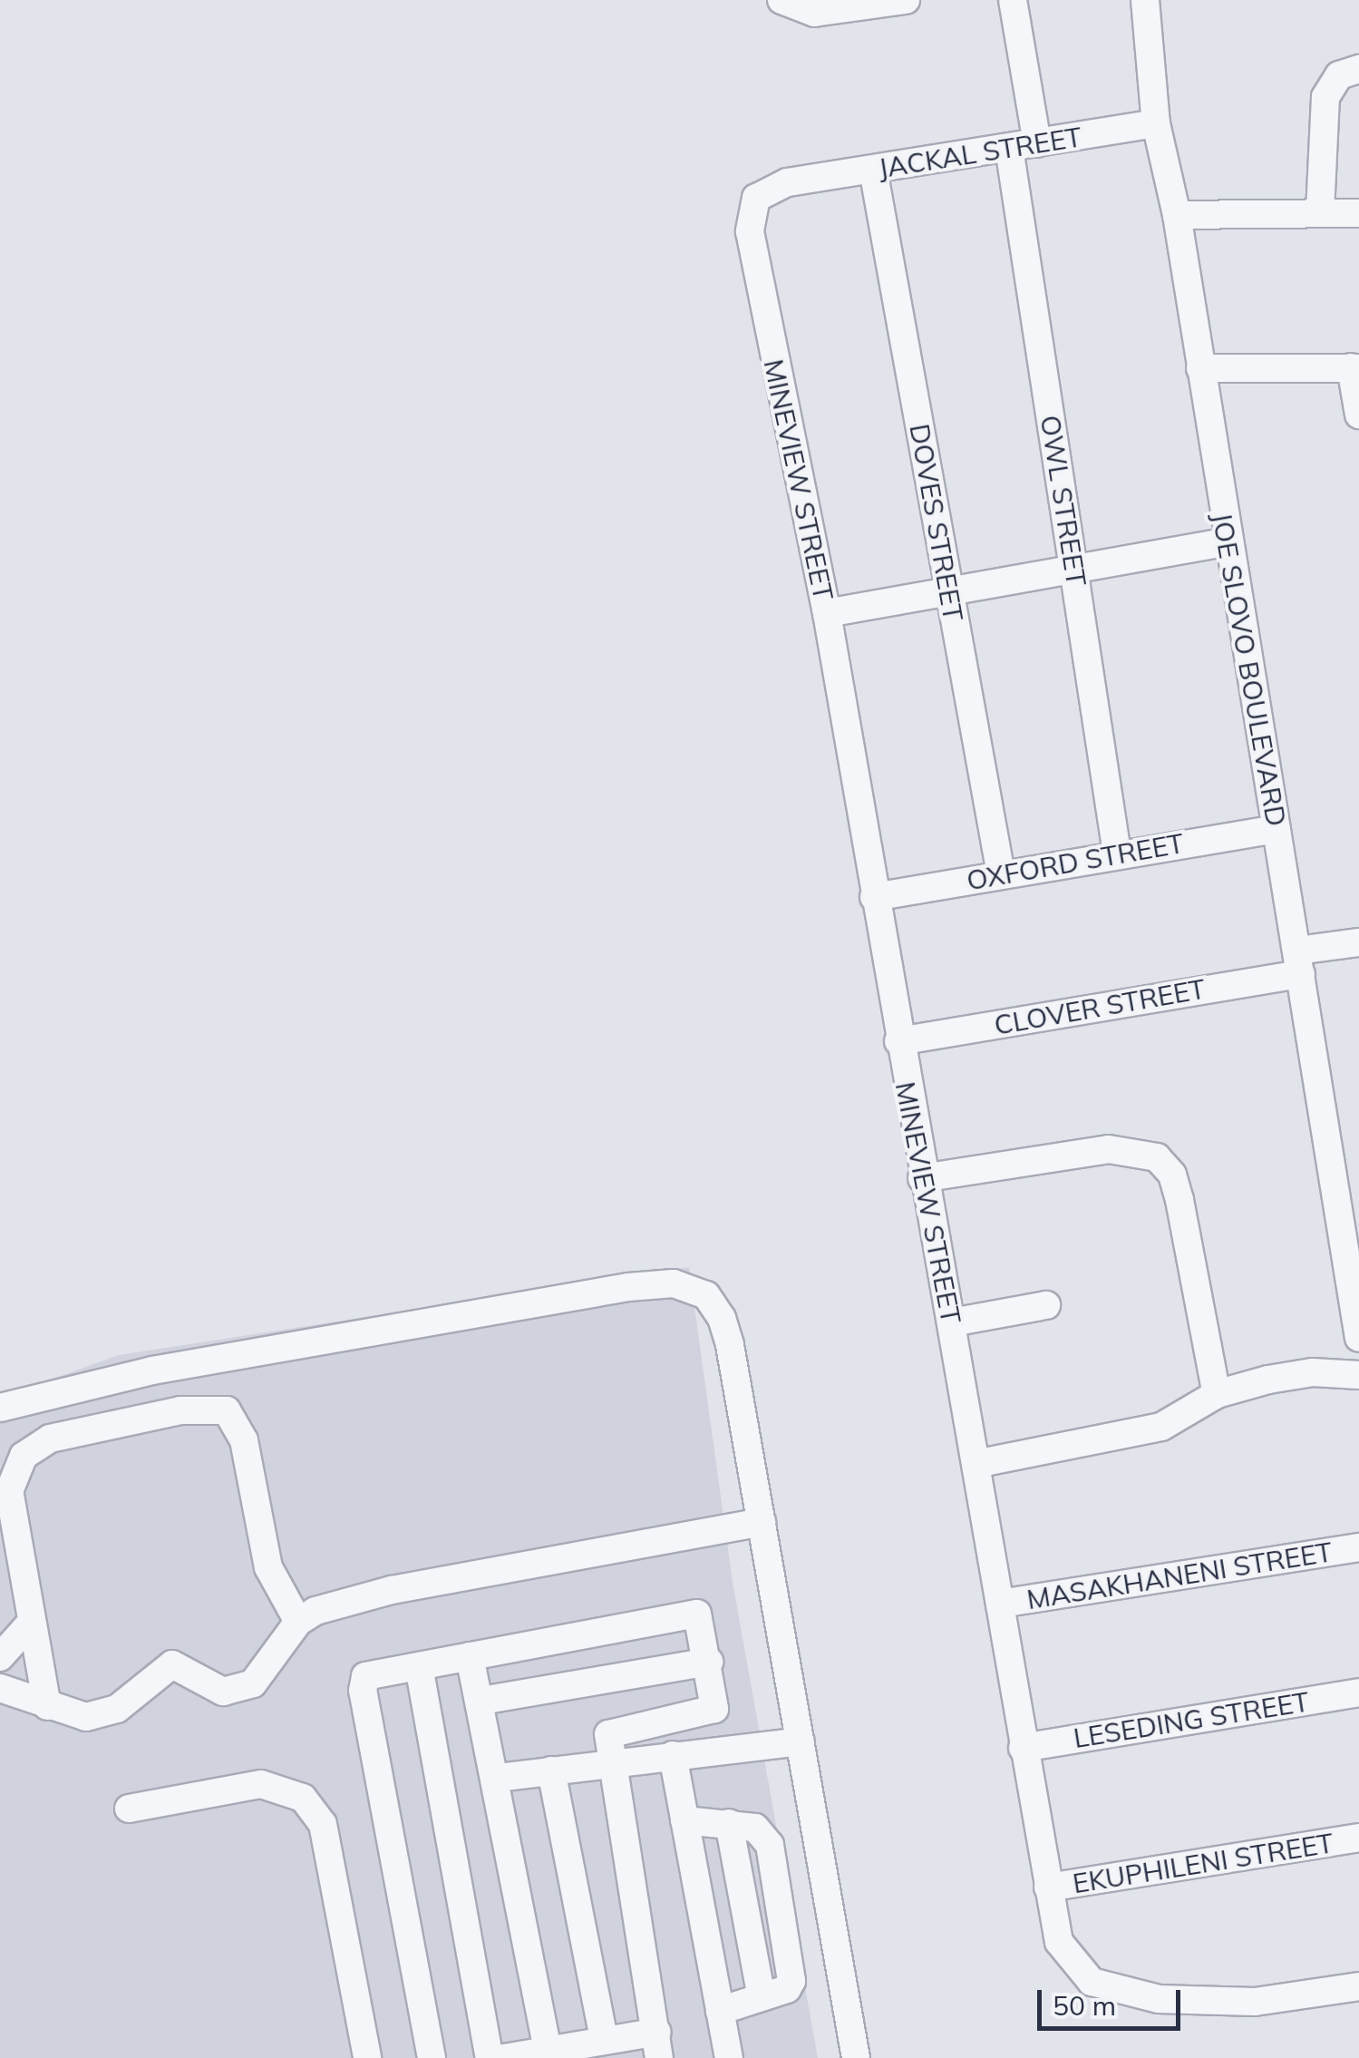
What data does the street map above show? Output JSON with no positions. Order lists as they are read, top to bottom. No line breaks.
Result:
{"streets":{"street":["JACKAL STREET","MINEVIEW STREET","OWL STREET","DOVES STREET","JOE SLOVO BOULEVARD","OXFORD STREET","CLOVER STREET","MASAKHANENI STREET","LESEDING STREET","EKUPHILENI STREET"]},"crossings":[["JACKAL STREET","MINEVIEW STREET"],["JACKAL STREET","OWL STREET"],["JACKAL STREET","DOVES STREET"],["JACKAL STREET","JOE SLOVO BOULEVARD"],["MINEVIEW STREET","OXFORD STREET"],["MINEVIEW STREET","CLOVER STREET"],["MINEVIEW STREET","MASAKHANENI STREET"],["MINEVIEW STREET","LESEDING STREET"],["MINEVIEW STREET","EKUPHILENI STREET"],["OWL STREET","OXFORD STREET"],["DOVES STREET","OXFORD STREET"],["JOE SLOVO BOULEVARD","OXFORD STREET"],["JOE SLOVO BOULEVARD","CLOVER STREET"]],"scale_bar":"50 m"}
